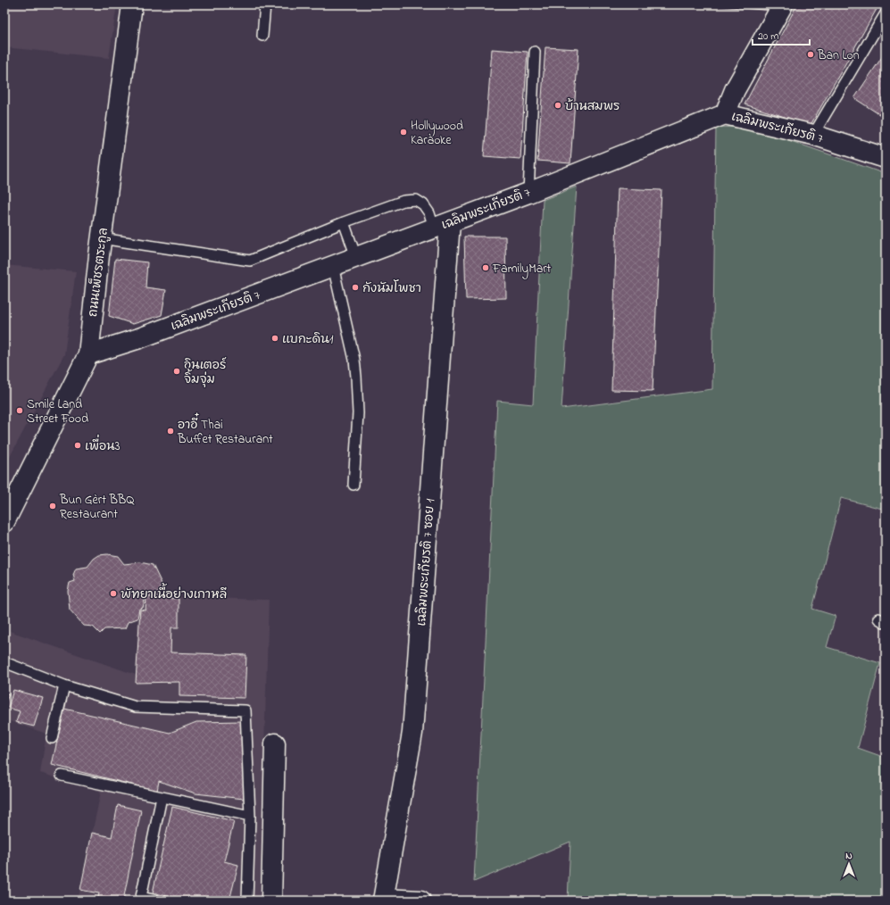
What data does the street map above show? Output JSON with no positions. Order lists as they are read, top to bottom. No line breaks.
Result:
{"streets":{"street":["เฉลิมพระเกียรติ 7","ถนนเพ็ชรตระกูล","เฉลิมพระเกียรติ 7 ซอย 1"]},"crossings":[["เฉลิมพระเกียรติ 7","ถนนเพ็ชรตระกูล"],["เฉลิมพระเกียรติ 7","เฉลิมพระเกียรติ 7 ซอย 1"]],"places":["Ban Lon","บ้านสมพร","Hollywood Karaoke","FamilyMart","กังนัมโพชา","แบกะดิน1","อินเตอร์ จิ้มจุ่ม","Smile Land Street Food","อาอี๋ Thai Buffet Restaurant","เพื่อน3","Bun Gèrt BBQ Restaurant","พัทยาเนื้อย่างเกาหลี"],"scale_bar":"20 m","north":"top"}
